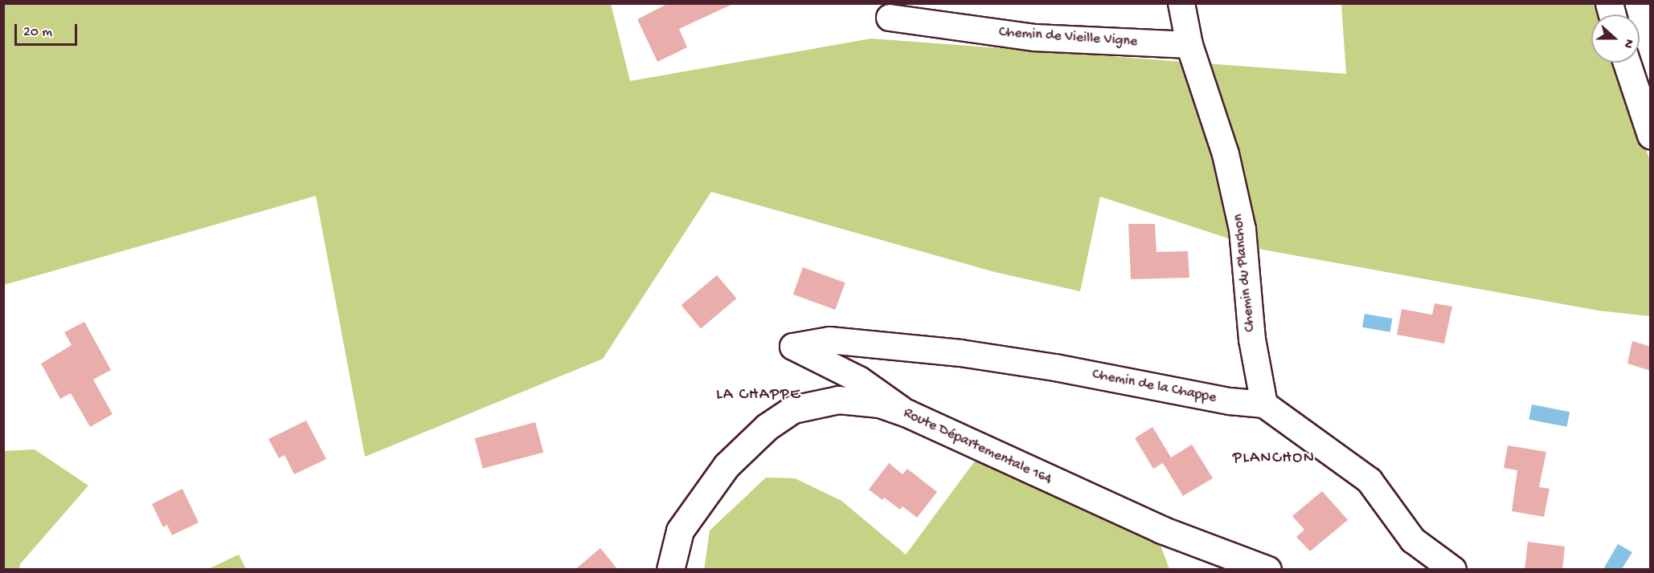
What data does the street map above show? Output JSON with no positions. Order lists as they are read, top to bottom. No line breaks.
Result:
{"streets":{"street":["Chemin de Vieille Vigne","Chemin du Planchon","Chemin de la Chappe","Route Départementale 164"]},"crossings":[["Chemin de Vieille Vigne","Chemin du Planchon"],["Chemin du Planchon","Chemin de la Chappe"],["Chemin de la Chappe","Route Départementale 164"]],"districts":["LA CHAPPE","PLANCHON"],"scale_bar":"20 m","north":"right"}
